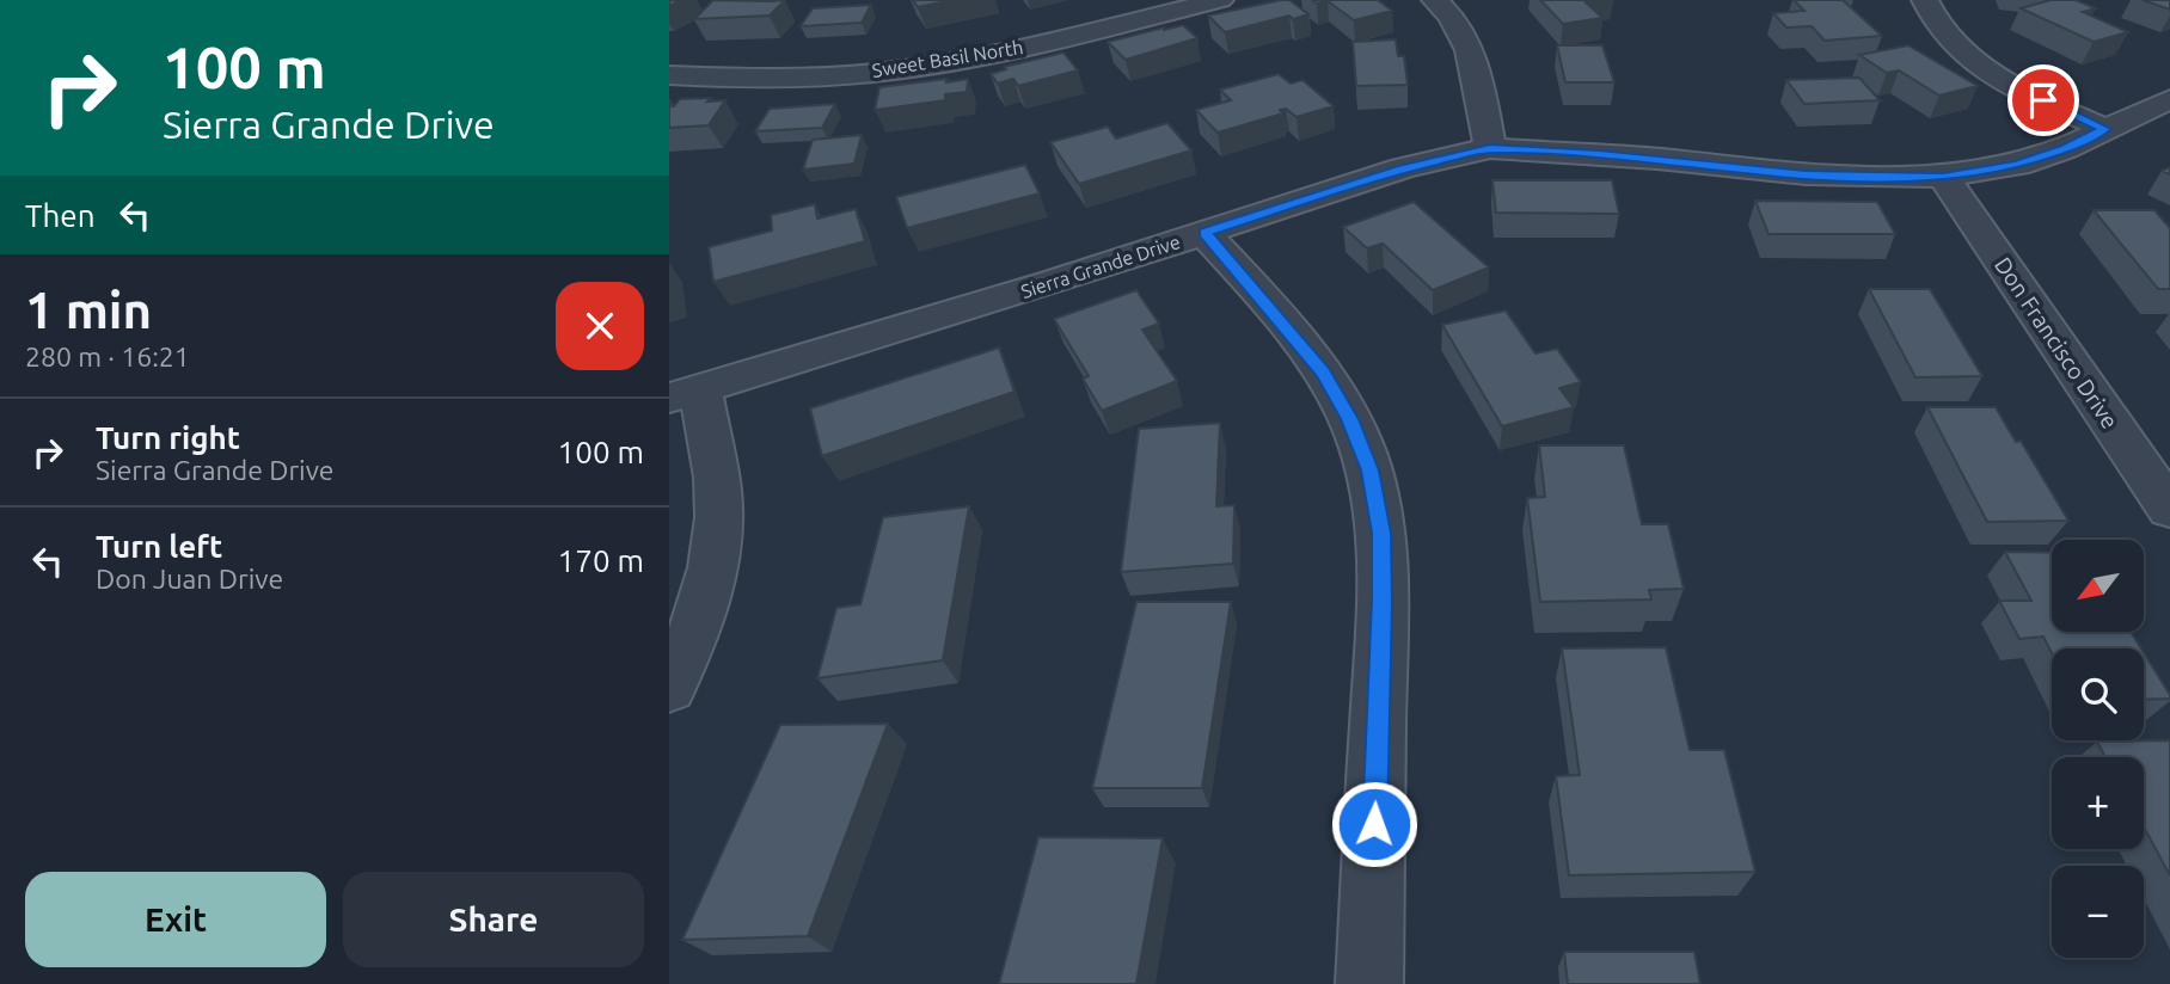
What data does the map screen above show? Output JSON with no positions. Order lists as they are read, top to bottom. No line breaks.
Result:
{"streets":{"street":["Sweet Basil North","Sierra Grande Drive","Don Francisco Drive"]},"crossings":[["Sierra Grande Drive","Don Francisco Drive"]],"north":"bottom left","page":{"turn":["100 m","Sierra Grande Drive"],"then":"Then","heading":["1 min","280 m · 16:21"],"list":[{"name":"Turn right","note":"Sierra Grande Drive","value":"100 m"},{"name":"Turn left","note":"Don Juan Drive","value":"170 m"}],"map_buttons":["+","−"],"buttons":["Exit","Share"]}}
